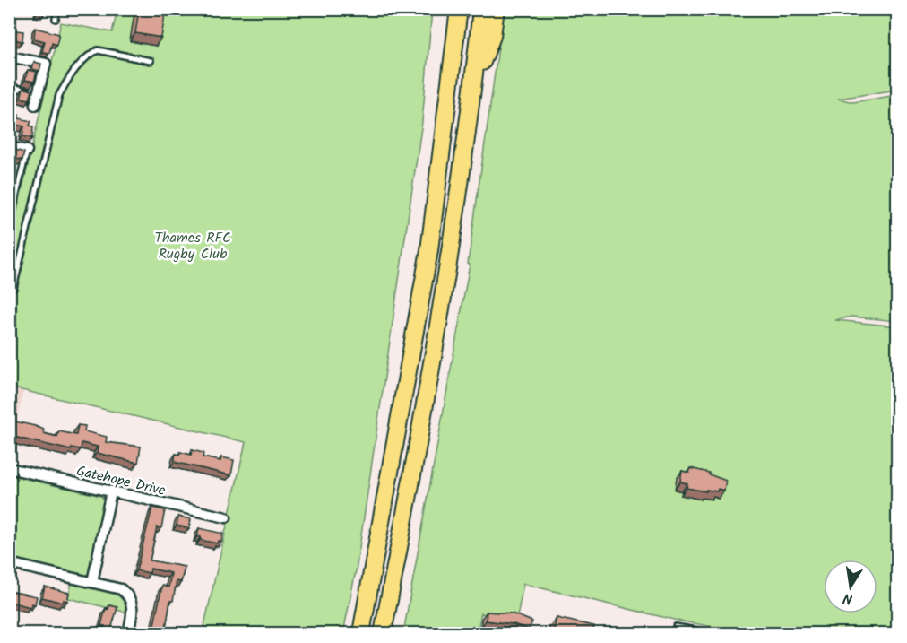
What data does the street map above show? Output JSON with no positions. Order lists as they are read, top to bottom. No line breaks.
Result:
{"streets":{"street":["Gatehope Drive"]},"parks":["Thames RFC Rugby Club"],"north":"bottom"}
